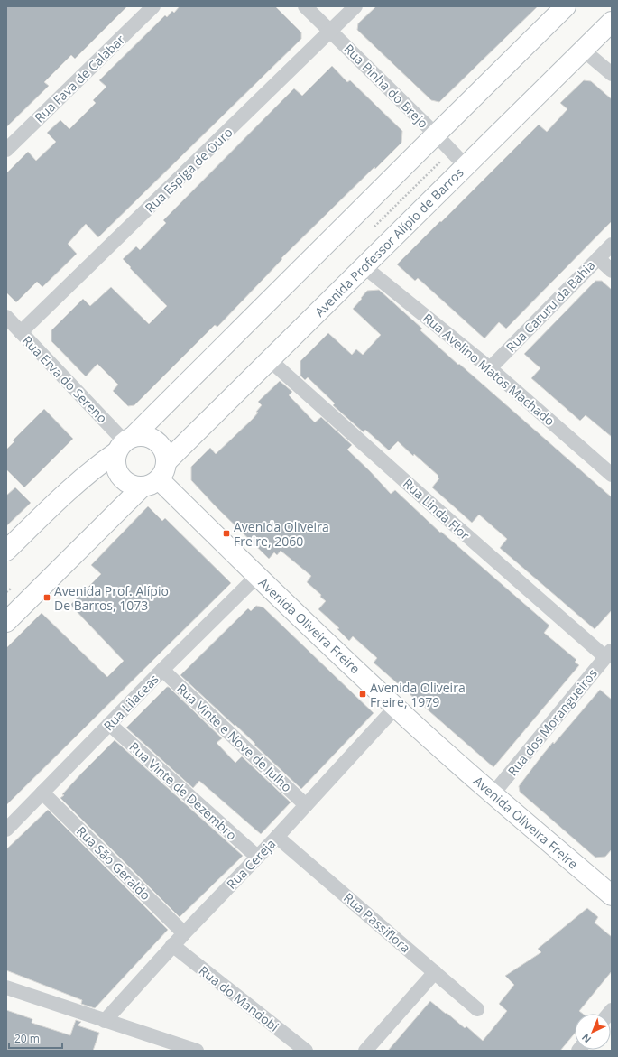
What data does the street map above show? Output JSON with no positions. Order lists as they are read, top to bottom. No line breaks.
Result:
{"streets":{"street":["Rua Fava de Calabar","Rua Pinha do Brejo","Rua Espiga de Ouro","Avenida Professor Alípio de Barros","Rua Caruru da Bahia","Rua Avelino Matos Machado","Rua Erva do Sereno","Rua Linda Flor","Avenida Oliveira Freire","Rua Lilaceas","Rua dos Morangueiros","Rua Vinte e Nove de Julho","Rua Vinte de Dezembro","Rua São Geraldo","Rua Cereja","Rua Passiflora","Rua do Mandobi"]},"crossings":[["Rua Pinha do Brejo","Rua Espiga de Ouro"],["Rua Pinha do Brejo","Avenida Professor Alípio de Barros"],["Rua Espiga de Ouro","Rua Erva do Sereno"],["Avenida Professor Alípio de Barros","Rua Avelino Matos Machado"],["Avenida Professor Alípio de Barros","Rua Erva do Sereno"],["Avenida Professor Alípio de Barros","Rua Linda Flor"],["Avenida Professor Alípio de Barros","Avenida Oliveira Freire"],["Rua Caruru da Bahia","Rua Avelino Matos Machado"],["Rua Erva do Sereno","Avenida Oliveira Freire"],["Rua Linda Flor","Rua dos Morangueiros"],["Avenida Oliveira Freire","Rua Lilaceas"],["Avenida Oliveira Freire","Rua dos Morangueiros"],["Avenida Oliveira Freire","Rua Cereja"],["Rua Lilaceas","Rua Vinte e Nove de Julho"],["Rua Lilaceas","Rua Vinte de Dezembro"],["Rua Lilaceas","Rua São Geraldo"],["Rua Vinte e Nove de Julho","Rua Cereja"],["Rua Vinte de Dezembro","Rua Cereja"],["Rua São Geraldo","Rua Cereja"],["Rua Cereja","Rua Passiflora"],["Rua Cereja","Rua do Mandobi"]],"places":{"transit":["Avenida Oliveira Freire, 2060","Avenida Prof. Alípio De Barros, 1073","Avenida Oliveira Freire, 1979"]},"scale_bar":"20 m","north":"bottom left"}
